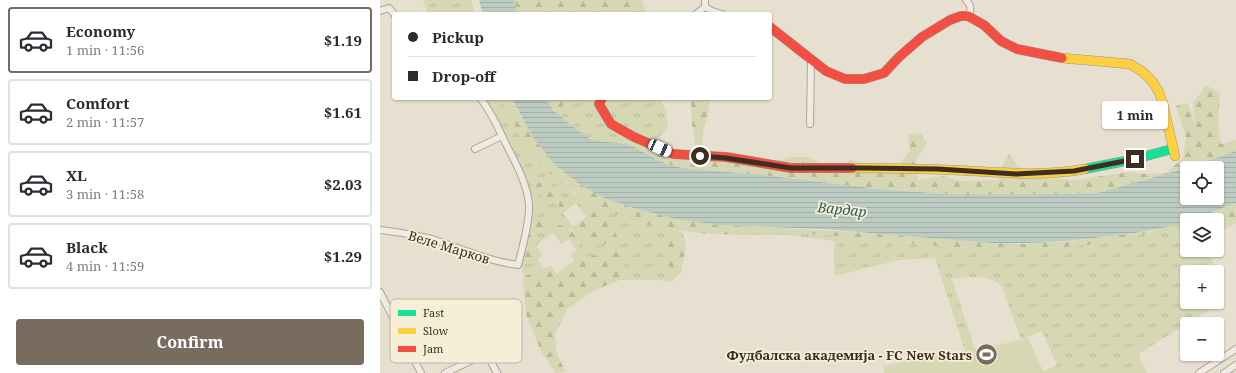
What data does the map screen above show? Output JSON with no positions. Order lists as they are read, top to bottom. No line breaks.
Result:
{"streets":{"street":["Веле Марков"]},"water":["Вардар"],"places":{"sports":["Фудбалска академија - FC New Stars"]},"legend":["Fast","Slow","Jam"],"page":{"list":[{"name":"Economy","note":"1 min · 11:56","value":"$1.19"},{"name":"Comfort","note":"2 min · 11:57","value":"$1.61"},{"name":"XL","note":"3 min · 11:58","value":"$2.03"},{"name":"Black","note":"4 min · 11:59","value":"$1.29"}],"banner":["Pickup","Drop-off"],"bubble":"1 min","map_buttons":["+","−"],"buttons":"Confirm"}}
